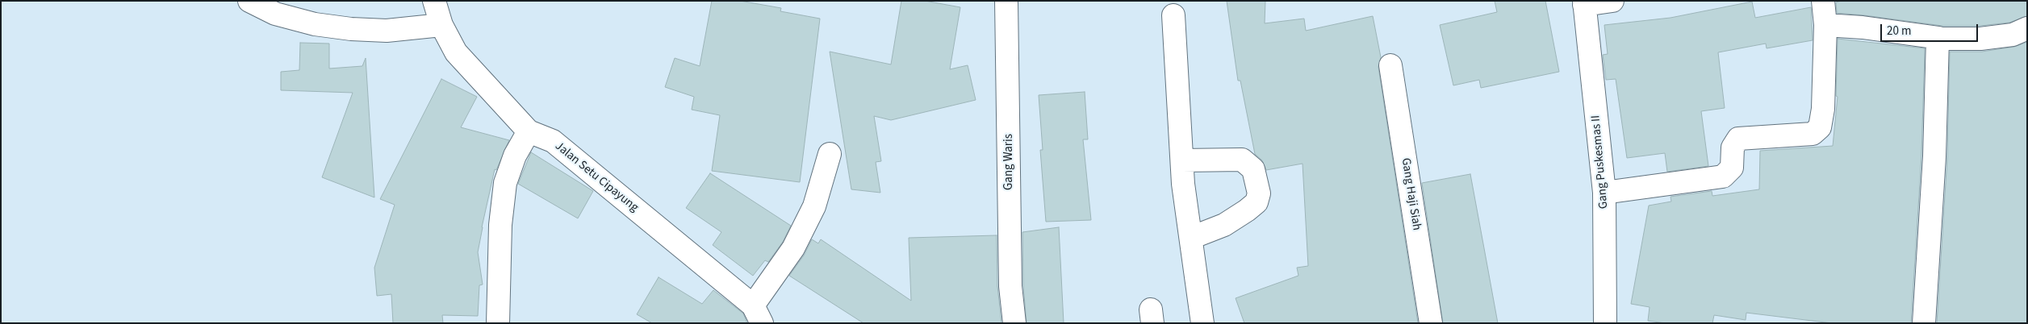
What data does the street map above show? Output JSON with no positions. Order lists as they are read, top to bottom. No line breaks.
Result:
{"streets":{"street":["Gang Waris","Gang Puskesmas II","Jalan Setu Cipayung","Gang Haji Siah"]},"scale_bar":"20 m"}
